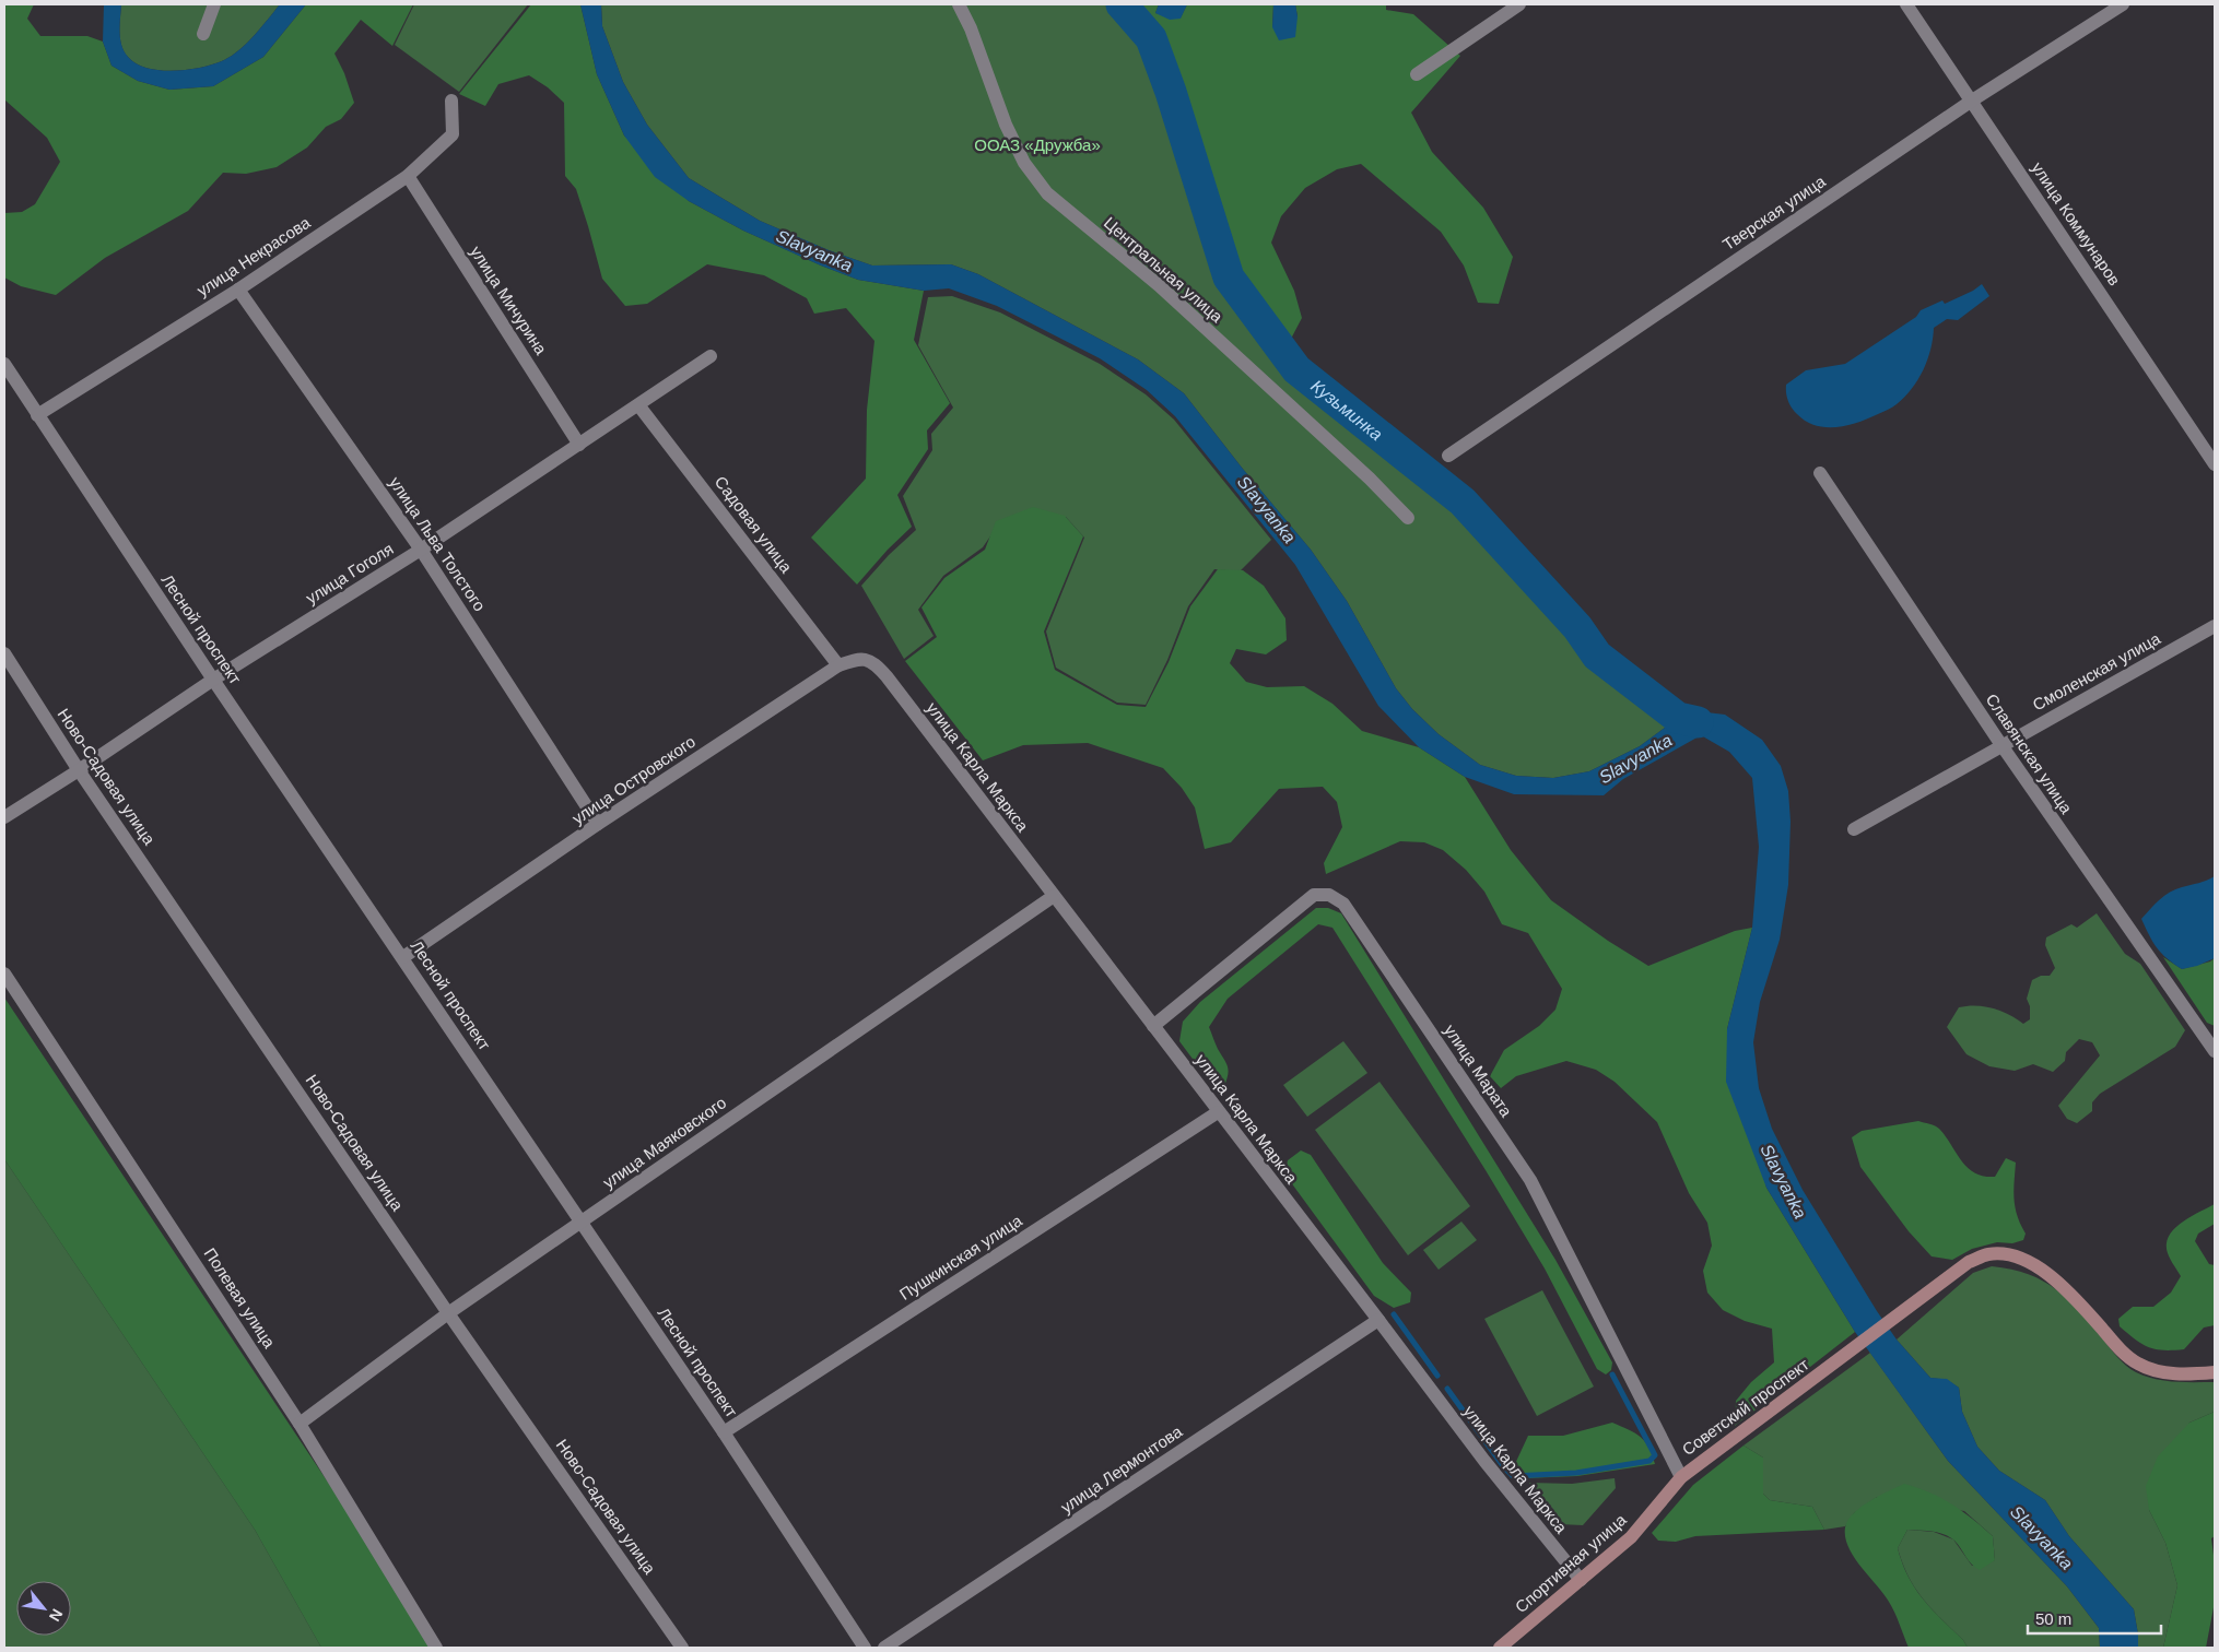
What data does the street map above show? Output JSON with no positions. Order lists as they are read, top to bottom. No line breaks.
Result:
{"streets":{"street":["Тверская улица","улица Коммунаров","улица Некрасова","Центральная улица","улица Мичурина","Садовая улица","улица Льва Толстого","улица Гоголя","Лесной проспект","Смоленская улица","Славянская улица","улица Карла Маркса","Ново-Садовая улица","улица Островского","улица Марата","улица Маяковского","Пушкинская улица","Полевая улица","Советский проспект","улица Лермонтова","Спортивная улица"]},"crossings":[["Тверская улица","улица Коммунаров"],["улица Некрасова","улица Мичурина"],["улица Некрасова","улица Льва Толстого"],["улица Некрасова","Лесной проспект"],["улица Мичурина","улица Гоголя"],["Садовая улица","улица Гоголя"],["Садовая улица","улица Островского"],["улица Льва Толстого","улица Гоголя"],["улица Льва Толстого","улица Островского"],["улица Гоголя","Лесной проспект"],["улица Гоголя","Ново-Садовая улица"],["Лесной проспект","улица Островского"],["Лесной проспект","улица Маяковского"],["Лесной проспект","Пушкинская улица"],["Смоленская улица","Славянская улица"],["улица Карла Маркса","улица Островского"],["улица Карла Маркса","улица Марата"],["улица Карла Маркса","улица Маяковского"],["улица Карла Маркса","Пушкинская улица"],["улица Карла Маркса","улица Лермонтова"],["улица Карла Маркса","Спортивная улица"],["Ново-Садовая улица","улица Маяковского"],["улица Марата","Советский проспект"],["улица Марата","Спортивная улица"],["улица Маяковского","Полевая улица"],["Советский проспект","Спортивная улица"]],"water":["Slavyanka","Кузьминка"],"parks":["ООАЗ «Дружба»"],"scale_bar":"50 m","north":"bottom right"}
